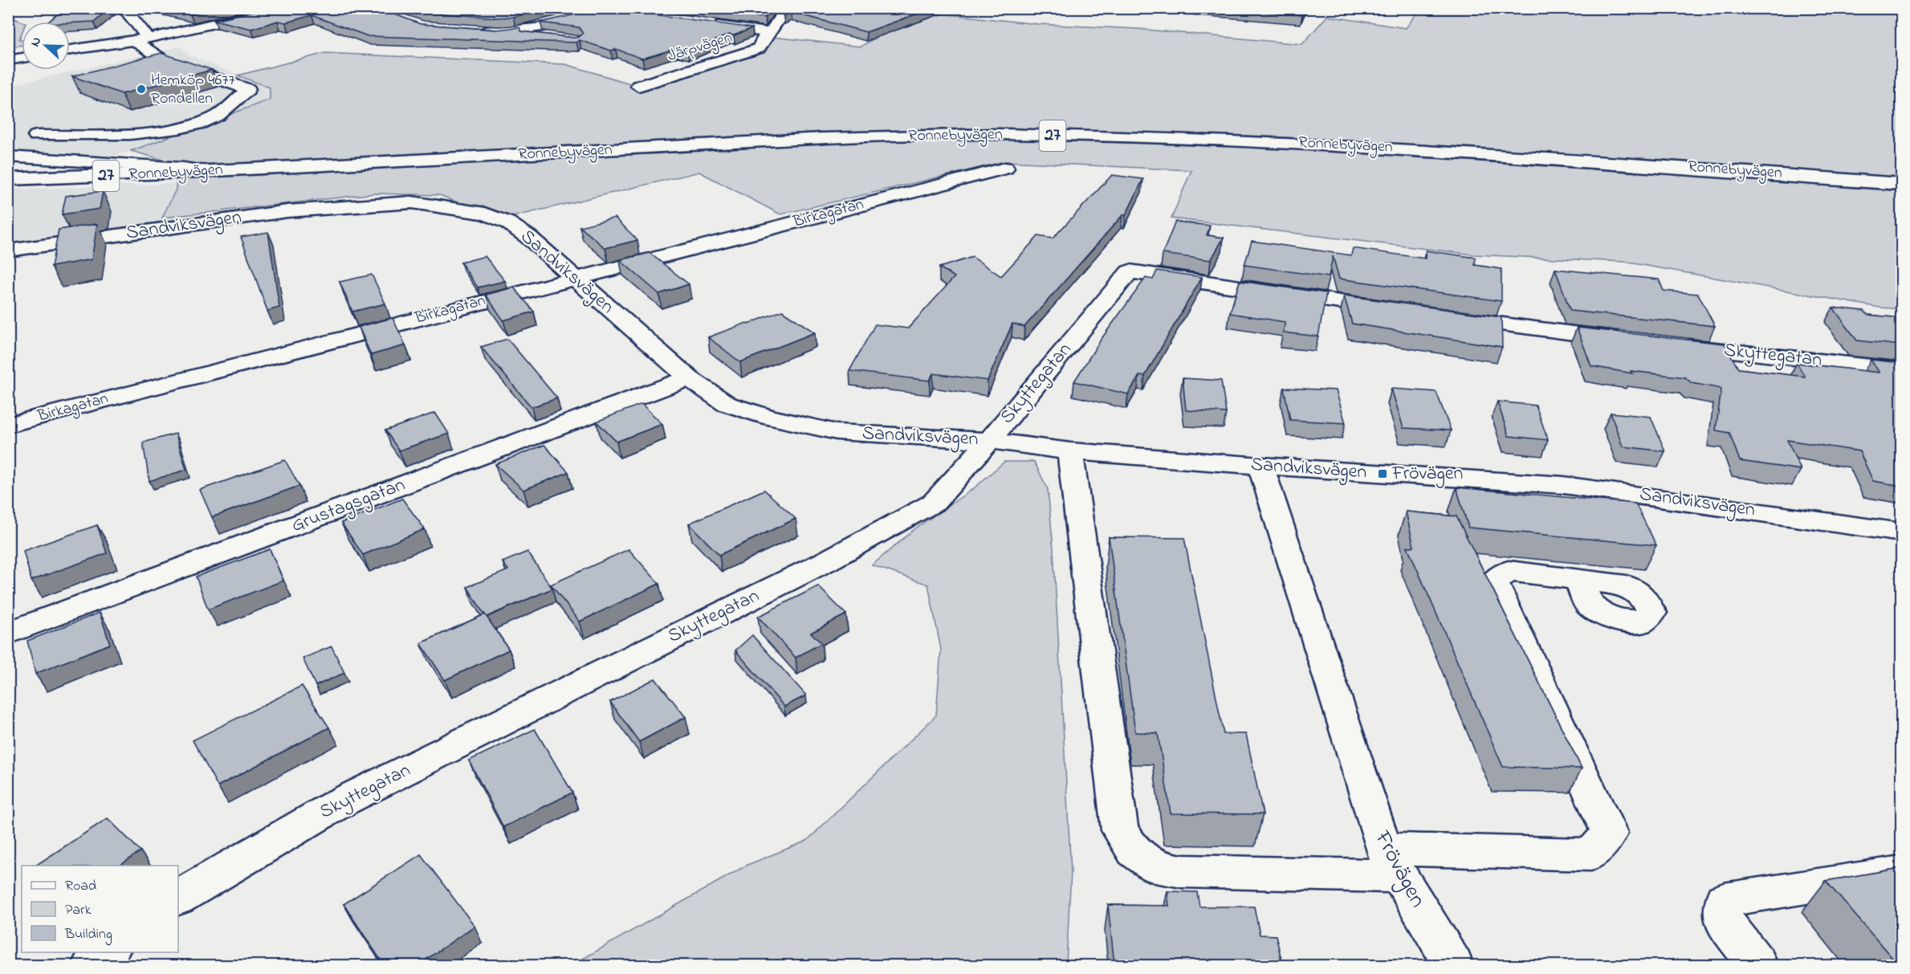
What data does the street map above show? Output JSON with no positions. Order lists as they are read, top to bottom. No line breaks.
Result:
{"streets":{"main road":["Järpvägen","Ronnebyvägen","27","Birkagatan","Sandviksvägen","Skyttegatan","Grustagsgatan","Frövägen"]},"crossings":[["Birkagatan","Sandviksvägen"],["Sandviksvägen","Skyttegatan"],["Sandviksvägen","Grustagsgatan"],["Sandviksvägen","Frövägen"]],"places":{"other":["Hemköp 4677 Rondellen"],"transit":["Frövägen"]},"legend":["Road","Park","Building"],"north":"left"}
